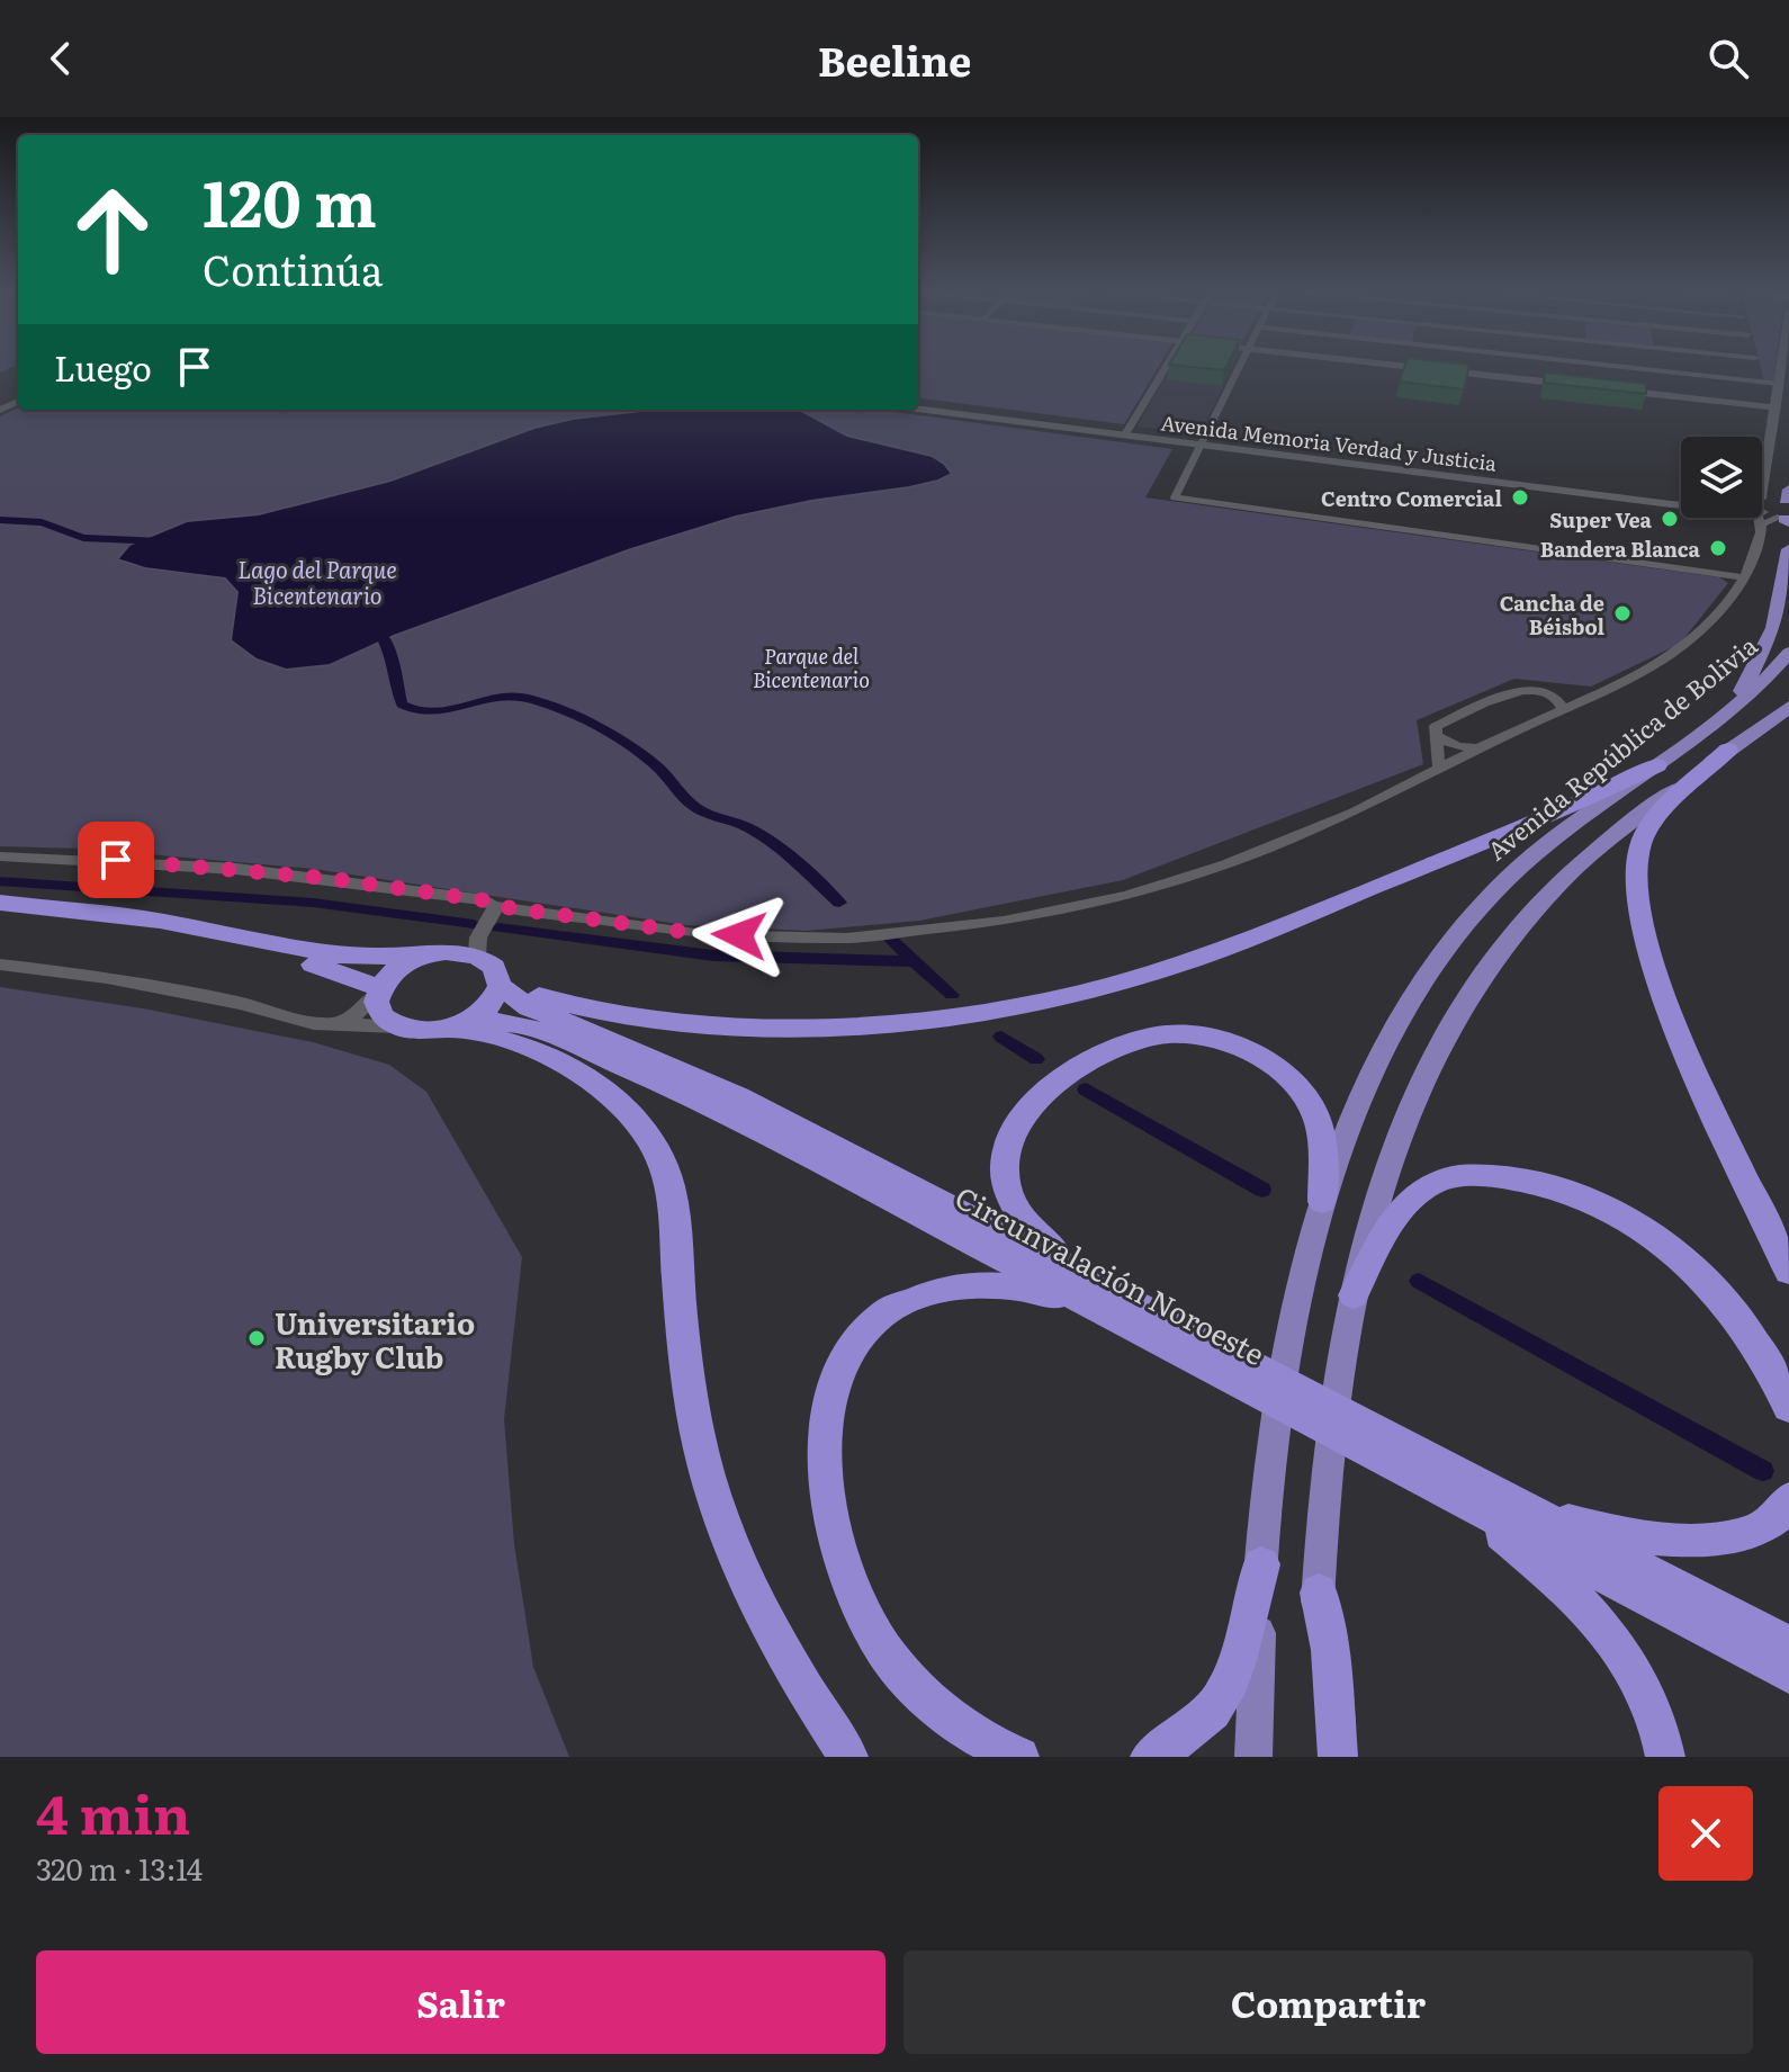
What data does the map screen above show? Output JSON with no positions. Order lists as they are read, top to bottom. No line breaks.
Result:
{"streets":{"highway":["Circunvalación Noroeste"],"main road":["Avenida República de Bolivia"],"street":["Avenida Memoria Verdad y Justicia"]},"water":["Lago del Parque Bicentenario"],"parks":["Parque del Bicentenario"],"places":["Centro Comercial","Super Vea","Bandera Blanca","Cancha de Béisbol","Universitario Rugby Club"],"page":{"header":"Beeline","turn":["120 m","Continúa"],"then":"Luego","heading":["4 min","320 m · 13:14"],"buttons":["Salir","Compartir"]}}
